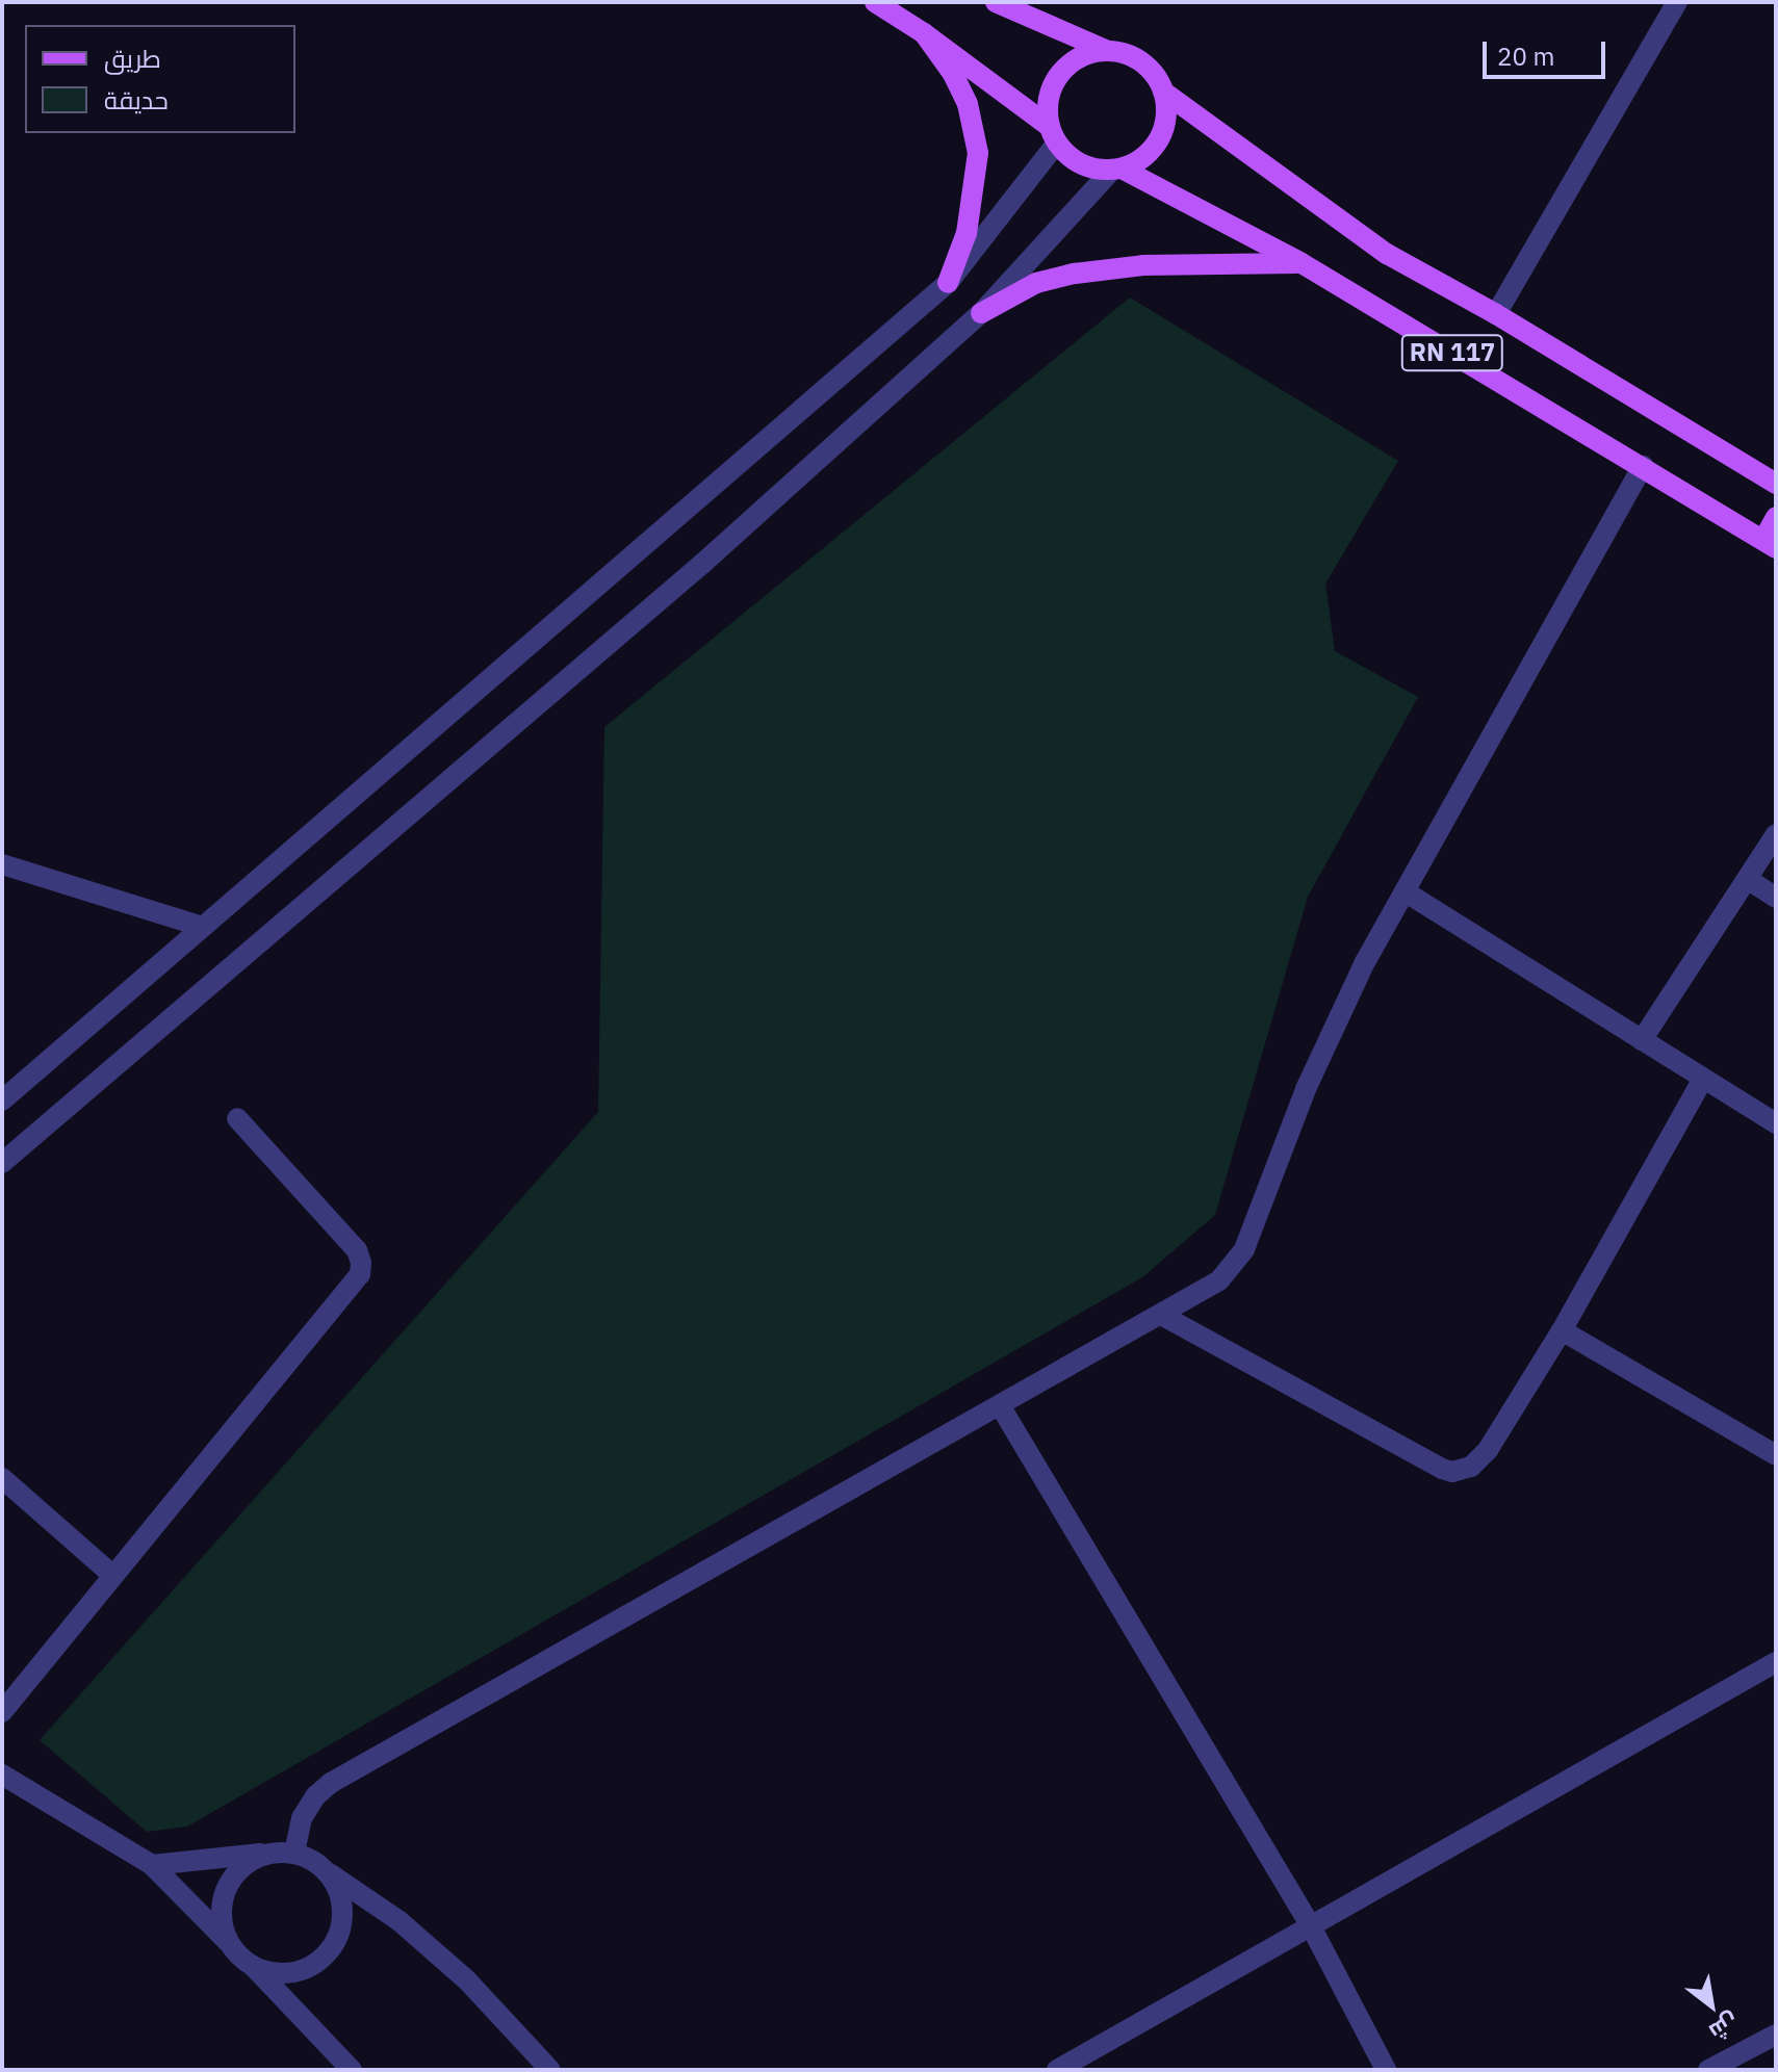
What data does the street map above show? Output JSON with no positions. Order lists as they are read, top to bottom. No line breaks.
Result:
{"streets":{"main road":["RN 117"]},"legend":["طريق","حديقة"],"scale_bar":"20 m","north":"bottom right"}
